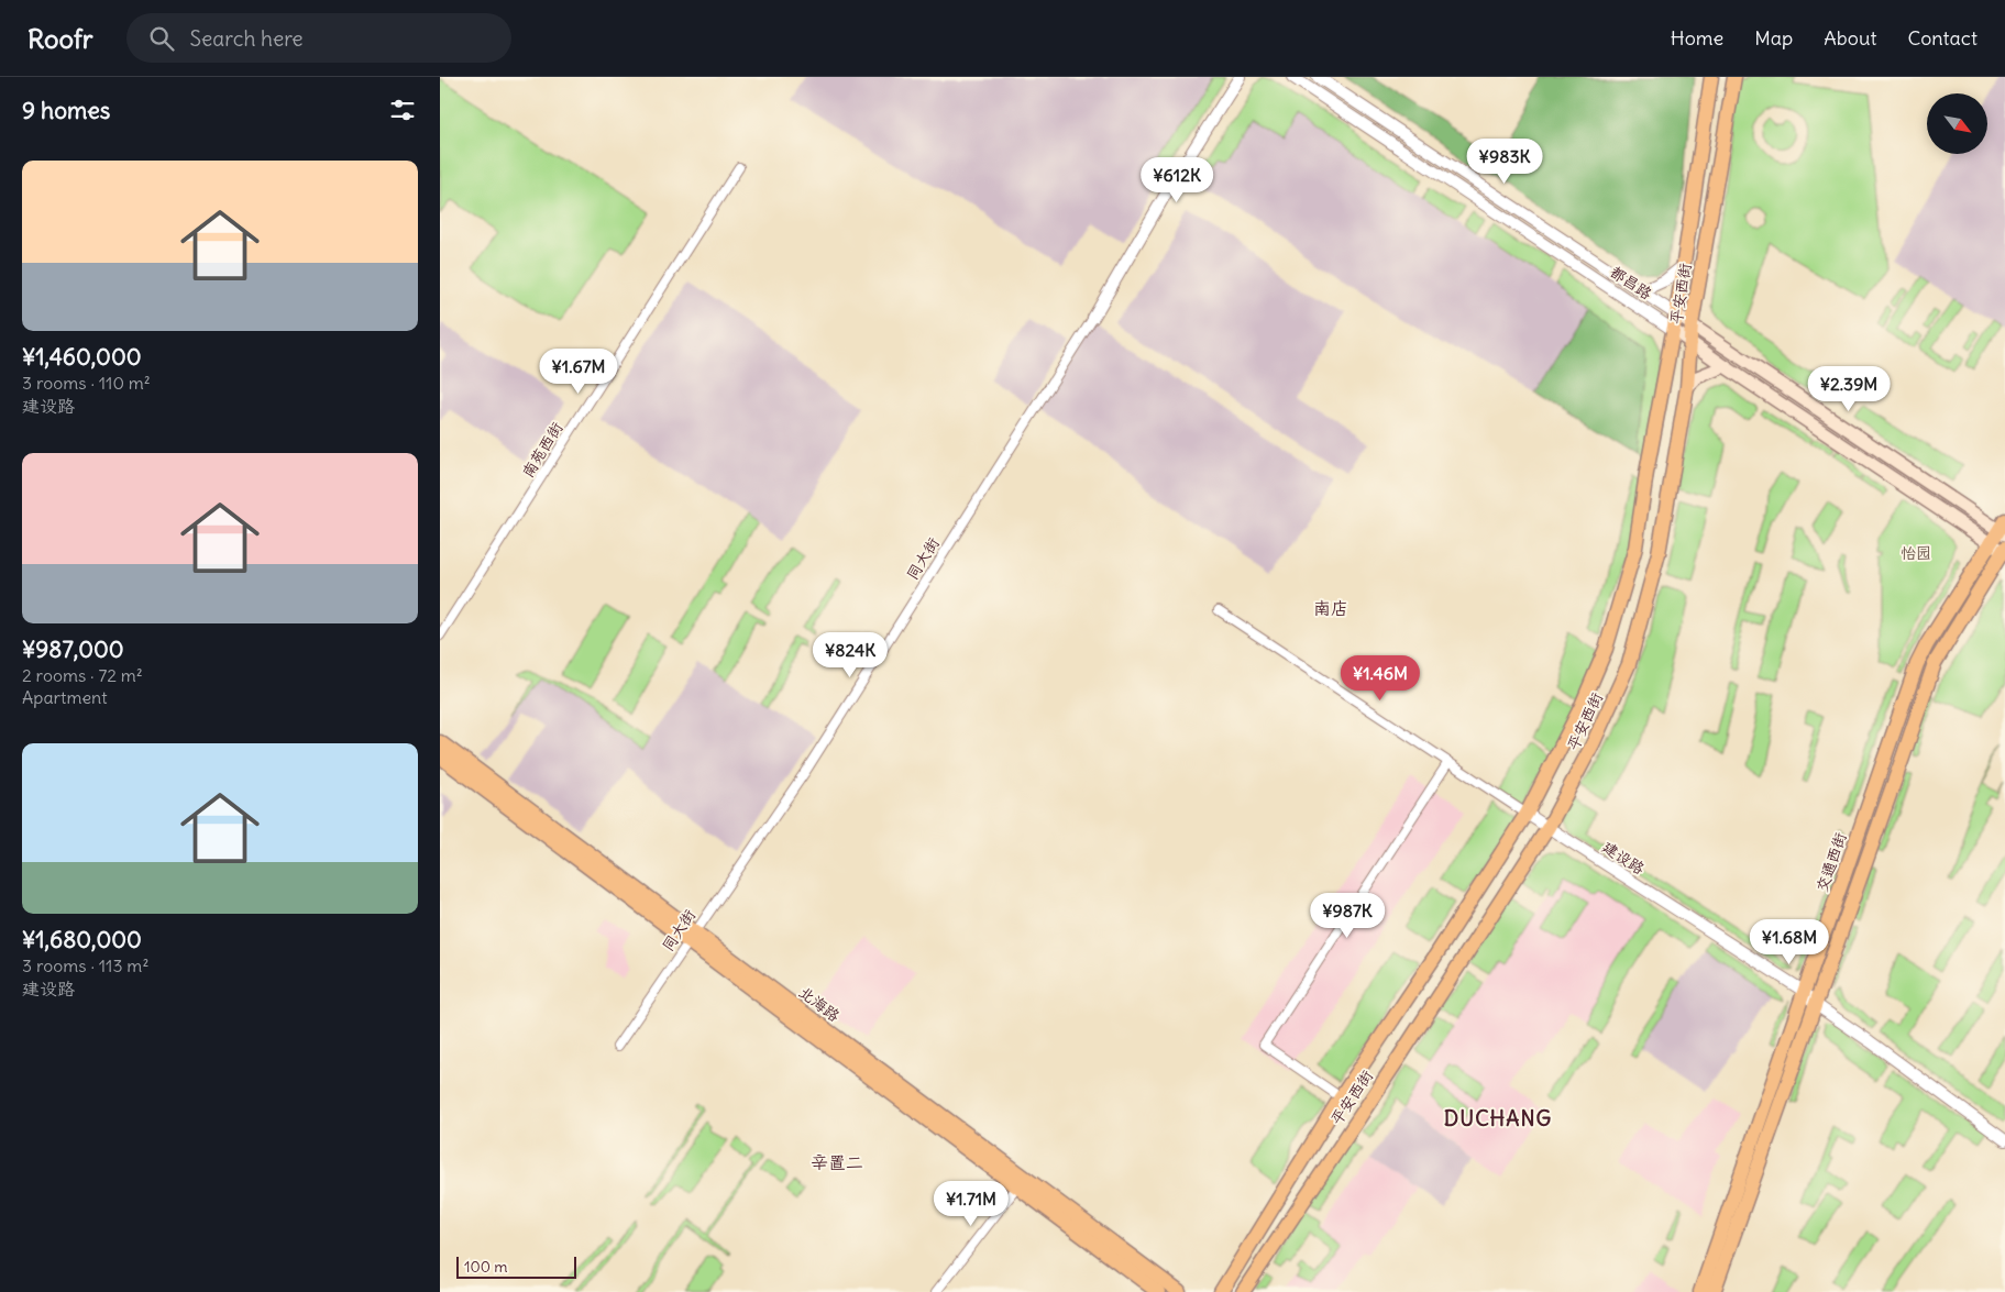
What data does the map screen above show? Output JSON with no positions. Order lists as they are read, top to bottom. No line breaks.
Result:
{"streets":{"main road":["都昌路","平安西街","交通西街","北海路"],"street":["南苑西街","同大街","建设路"]},"crossings":[["都昌路","平安西街"],["都昌路","交通西街"],["平安西街","建设路"],["同大街","北海路"],["建设路","交通西街"]],"districts":["南店","DUCHANG","辛置二"],"parks":["怡园"],"scale_bar":"100 m","north":"bottom right","page":{"header":"Roofr","search":"Search here","nav":["Home","Map","About","Contact"],"heading":"9 homes","price":["¥983K","¥612K","¥1.67M","¥2.39M","¥824K","¥1.46M","¥987K","¥1.68M","¥1.71M"],"list":[{"name":"¥1,460,000","note":"3 rooms · 110 m² · 建设路"},{"name":"¥987,000","note":"2 rooms · 72 m² · Apartment"},{"name":"¥1,680,000","note":"3 rooms · 113 m² · 建设路"}],"scale":"100 m"}}
